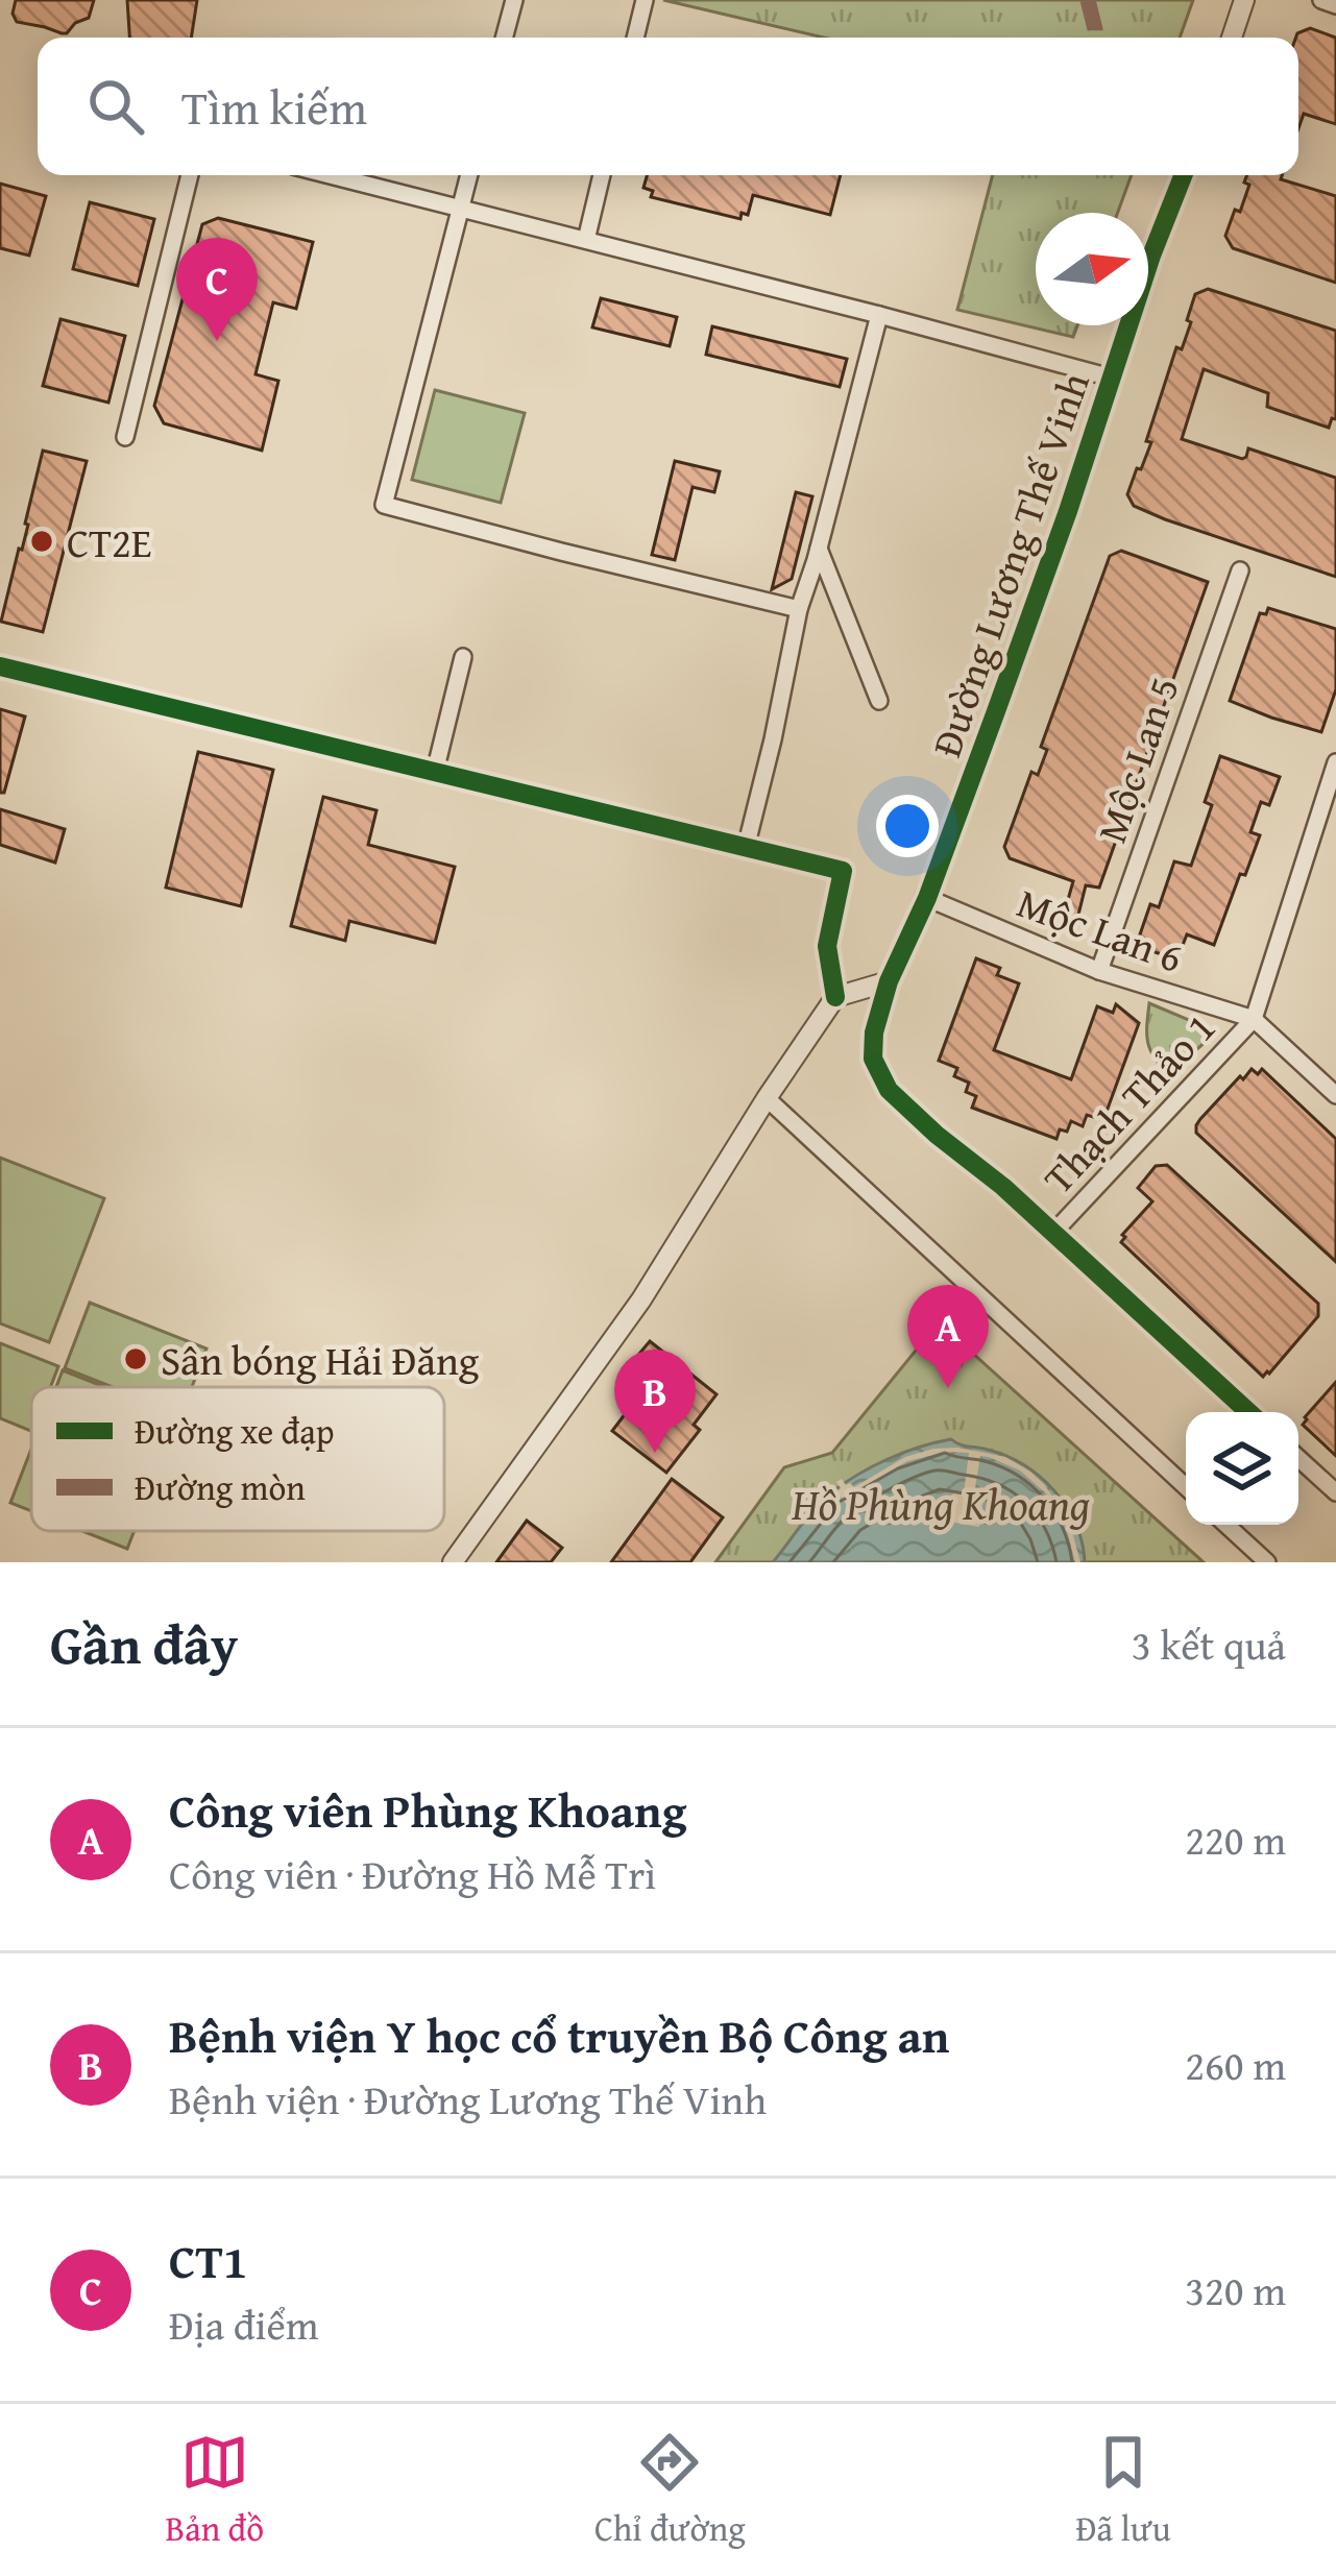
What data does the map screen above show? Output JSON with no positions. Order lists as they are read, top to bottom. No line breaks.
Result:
{"streets":{"street":["Đường Lương Thế Vinh","Mộc Lan 5","Mộc Lan 6","Thạch Thảo 1"]},"crossings":[["Đường Lương Thế Vinh","Mộc Lan 6"],["Mộc Lan 5","Mộc Lan 6"],["Mộc Lan 6","Thạch Thảo 1"]],"water":["Hồ Phùng Khoang"],"places":["CT2E","Sân bóng Hải Đăng"],"legend":["Đường xe đạp","Đường mòn"],"north":"right","page":{"search":"Tìm kiếm","pins":["C","A","B"],"heading":["Gần đây","3 kết quả"],"list":[{"mark":"A","name":"Công viên Phùng Khoang","note":"Công viên · Đường Hồ Mễ Trì","value":"220 m"},{"mark":"B","name":"Bệnh viện Y học cổ truyền Bộ Công an","note":"Bệnh viện · Đường Lương Thế Vinh","value":"260 m"},{"mark":"C","name":"CT1","note":"Địa điểm","value":"320 m"}],"nav":["Bản đồ","Chỉ đường","Đã lưu"]}}
